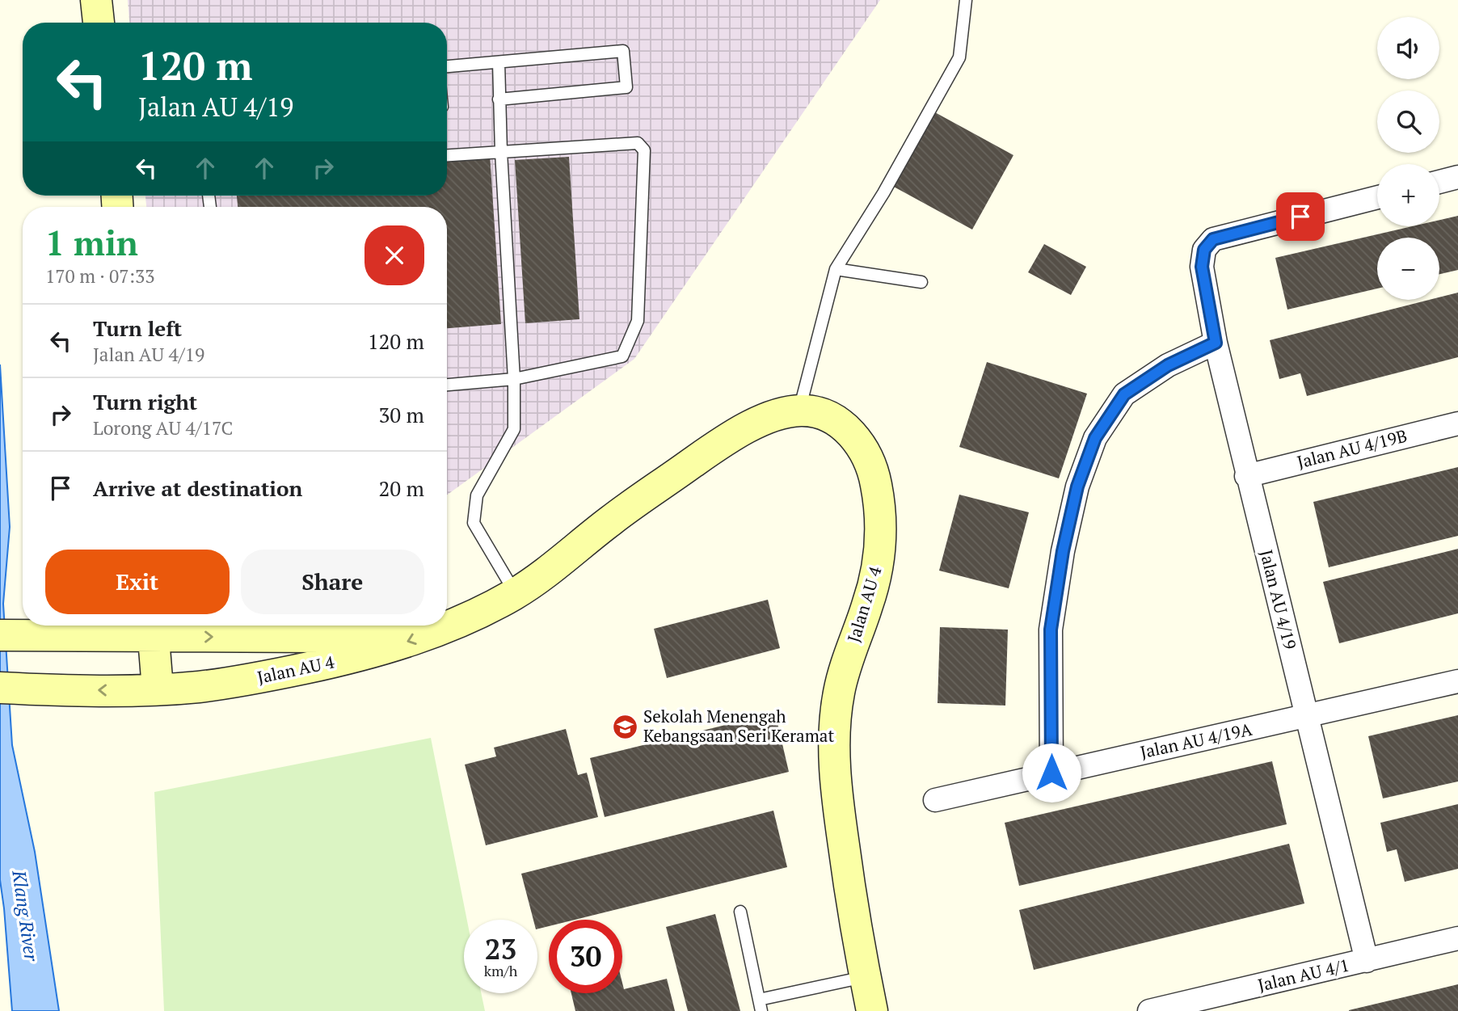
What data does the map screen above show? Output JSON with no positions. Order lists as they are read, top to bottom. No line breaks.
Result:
{"streets":{"main road":["Jalan AU 4"],"street":["Jalan AU 4/19B","Jalan AU 4/19","Jalan AU 4/19A","Jalan AU 4/1"]},"crossings":[["Jalan AU 4/19B","Jalan AU 4/19"],["Jalan AU 4/19","Jalan AU 4/19A"],["Jalan AU 4/19","Jalan AU 4/1"]],"water":["Klang River"],"places":{"school or university":["Sekolah Menengah Kebangsaan Seri Keramat"]},"page":{"map_buttons":["+","−"],"turn":["120 m","Jalan AU 4/19"],"heading":["1 min","170 m · 07:33"],"list":[{"name":"Turn left","note":"Jalan AU 4/19","value":"120 m"},{"name":"Turn right","note":"Lorong AU 4/17C","value":"30 m"},{"name":"Arrive at destination","value":"20 m"}],"buttons":["Exit","Share"],"speed":"23 km/h","limit":"30"}}
